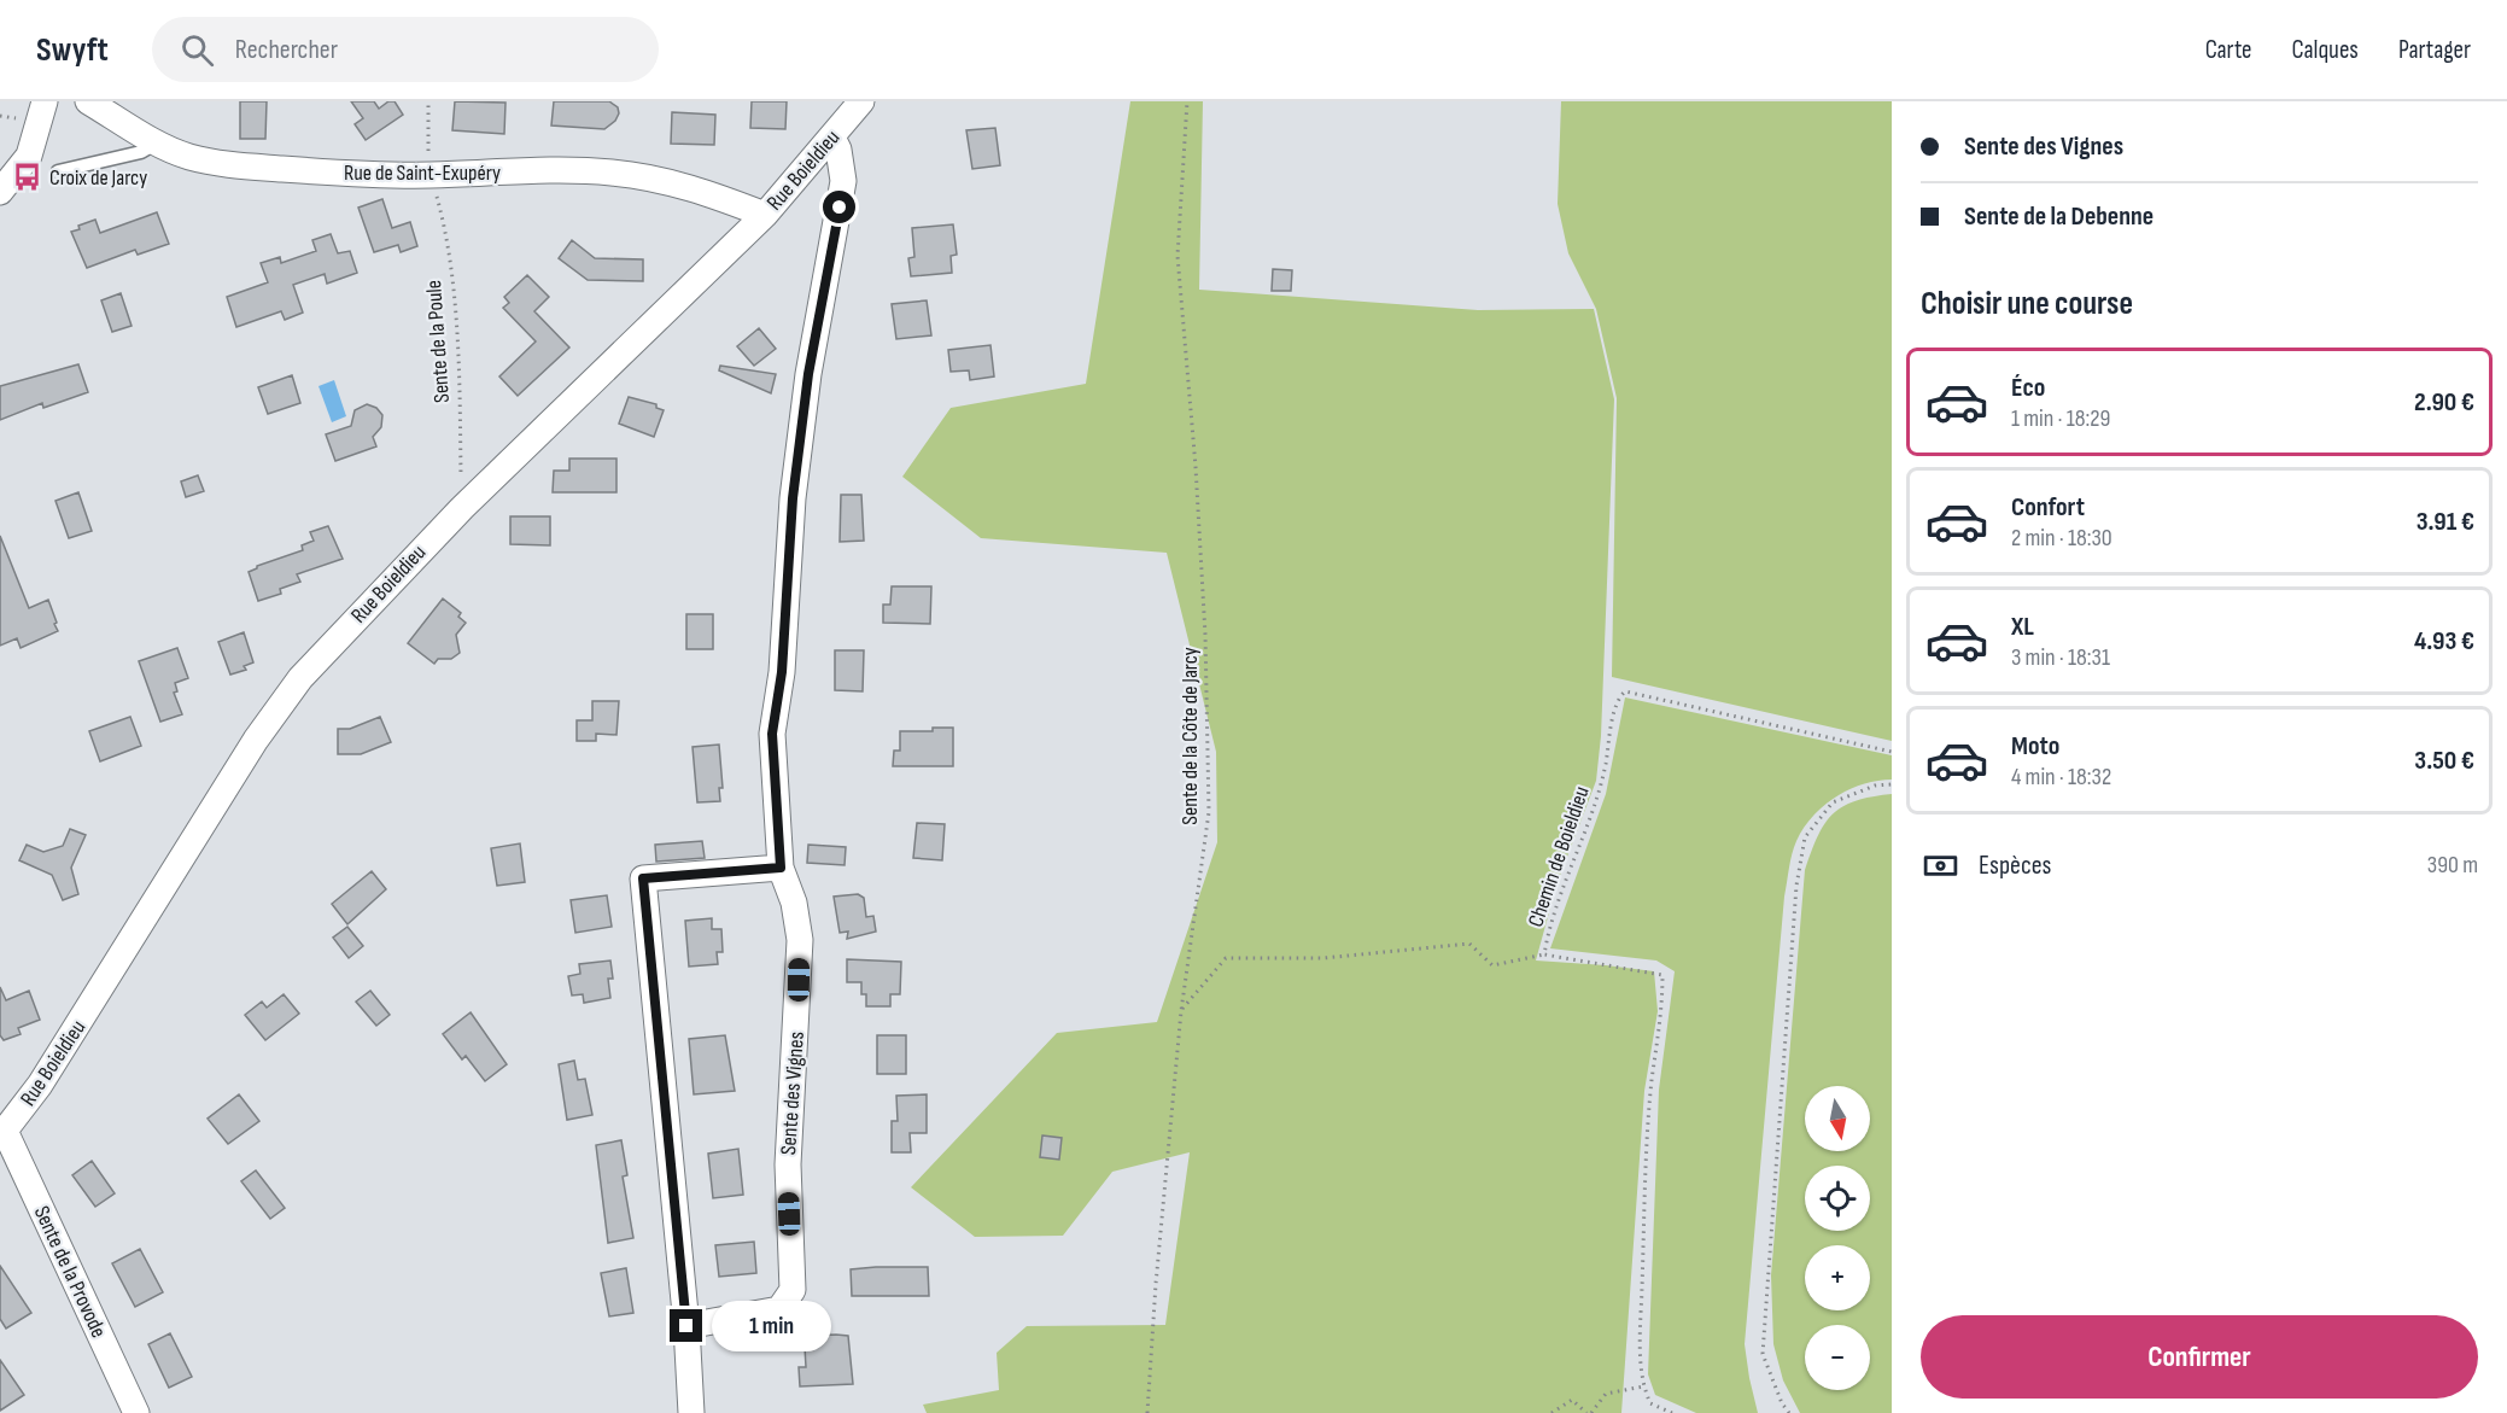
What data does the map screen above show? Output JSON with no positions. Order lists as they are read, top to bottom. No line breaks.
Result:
{"streets":{"street":["Rue Boieldieu","Rue de Saint-Exupéry","Sente des Vignes","Sente de la Provode"],"path":["Sente de la Poule","Sente de la Côte de Jarcy","Chemin de Boieldieu"]},"crossings":[["Rue Boieldieu","Rue de Saint-Exupéry"],["Rue Boieldieu","Sente de la Poule"],["Rue Boieldieu","Sente des Vignes"],["Rue Boieldieu","Sente de la Provode"],["Rue de Saint-Exupéry","Sente de la Poule"]],"places":{"bus stop":["Croix de Jarcy"]},"north":"bottom","page":{"header":"Swyft","search":"Rechercher","nav":["Carte","Calques","Partager"],"banner":["Sente des Vignes","Sente de la Debenne"],"heading":"Choisir une course","list":[{"name":"Éco","note":"1 min · 18:29","value":"2.90 €"},{"name":"Confort","note":"2 min · 18:30","value":"3.91 €"},{"name":"XL","note":"3 min · 18:31","value":"4.93 €"},{"name":"Moto","note":"4 min · 18:32","value":"3.50 €"}],"pay":["Espèces","390 m"],"map_buttons":["+","−"],"bubble":"1 min","buttons":"Confirmer"}}
